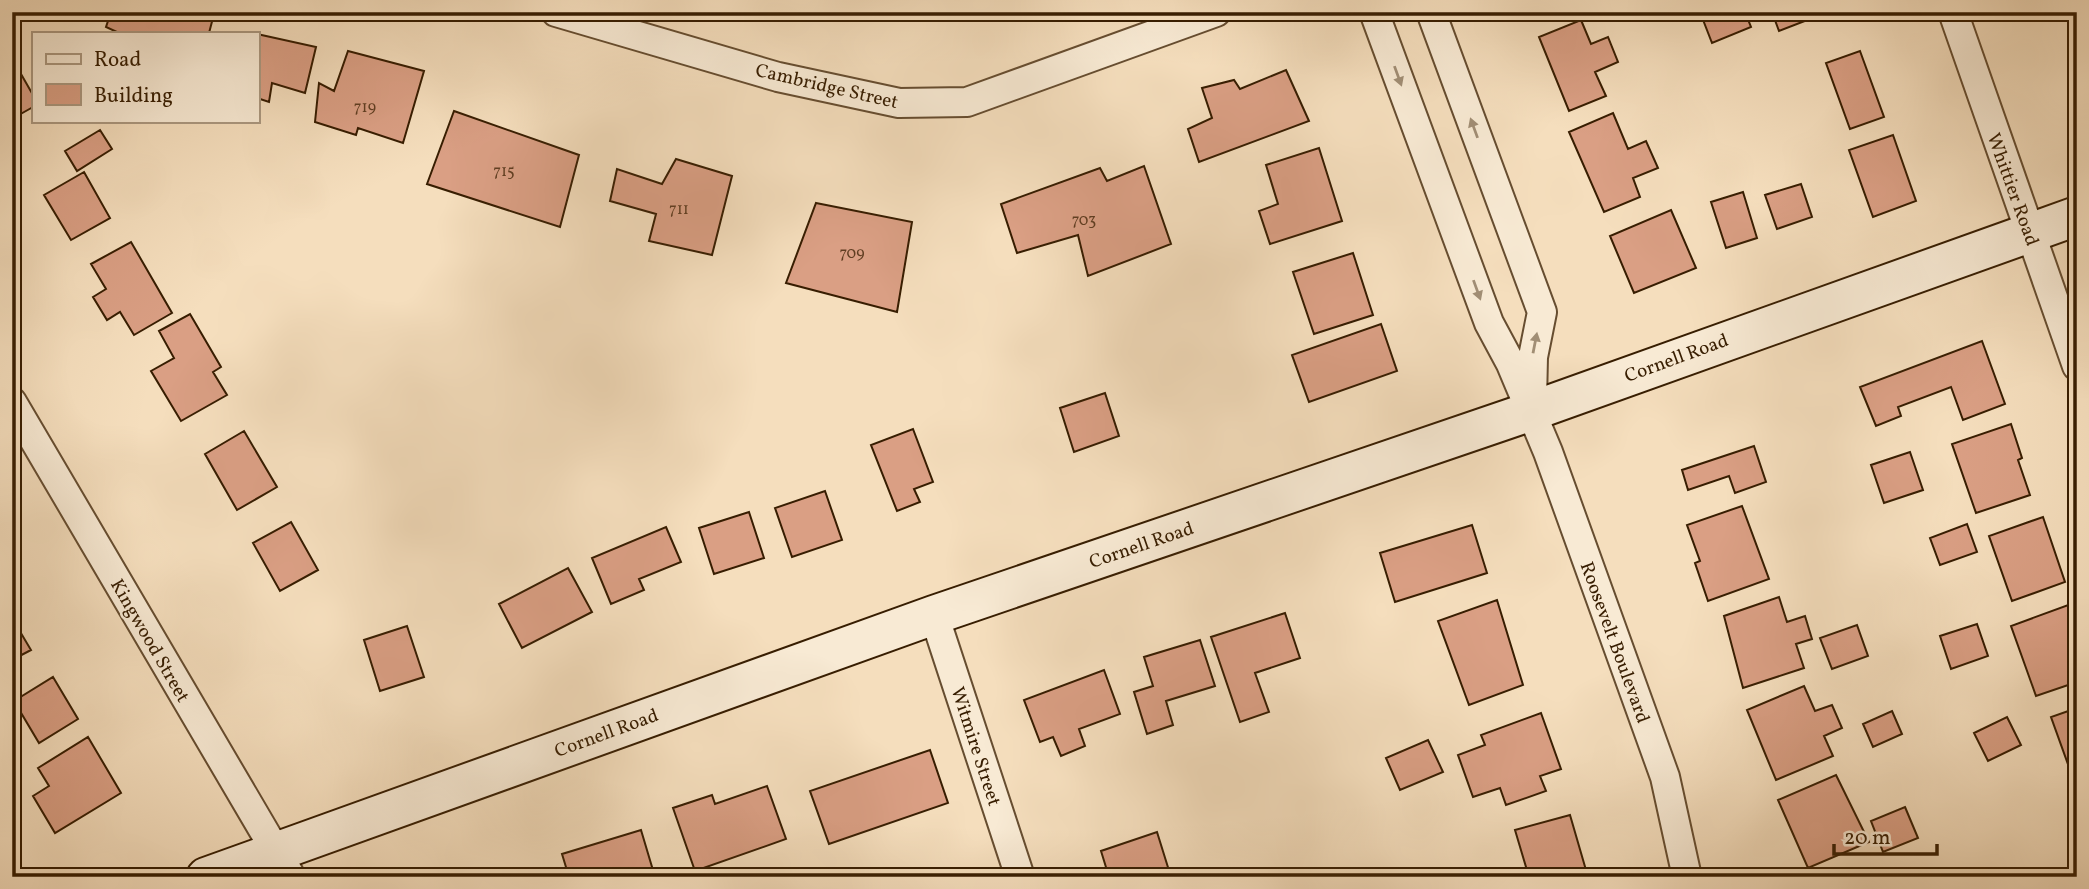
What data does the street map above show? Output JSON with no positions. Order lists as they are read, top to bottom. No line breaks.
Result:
{"streets":{"street":["Cambridge Street","Whittier Road","Cornell Road","Kingwood Street","Roosevelt Boulevard","Witmire Street"]},"crossings":[["Whittier Road","Cornell Road"],["Cornell Road","Kingwood Street"],["Cornell Road","Roosevelt Boulevard"],["Cornell Road","Witmire Street"]],"house_numbers":["719","715","711","703","709"],"legend":["Road","Building"],"scale_bar":"20 m"}
